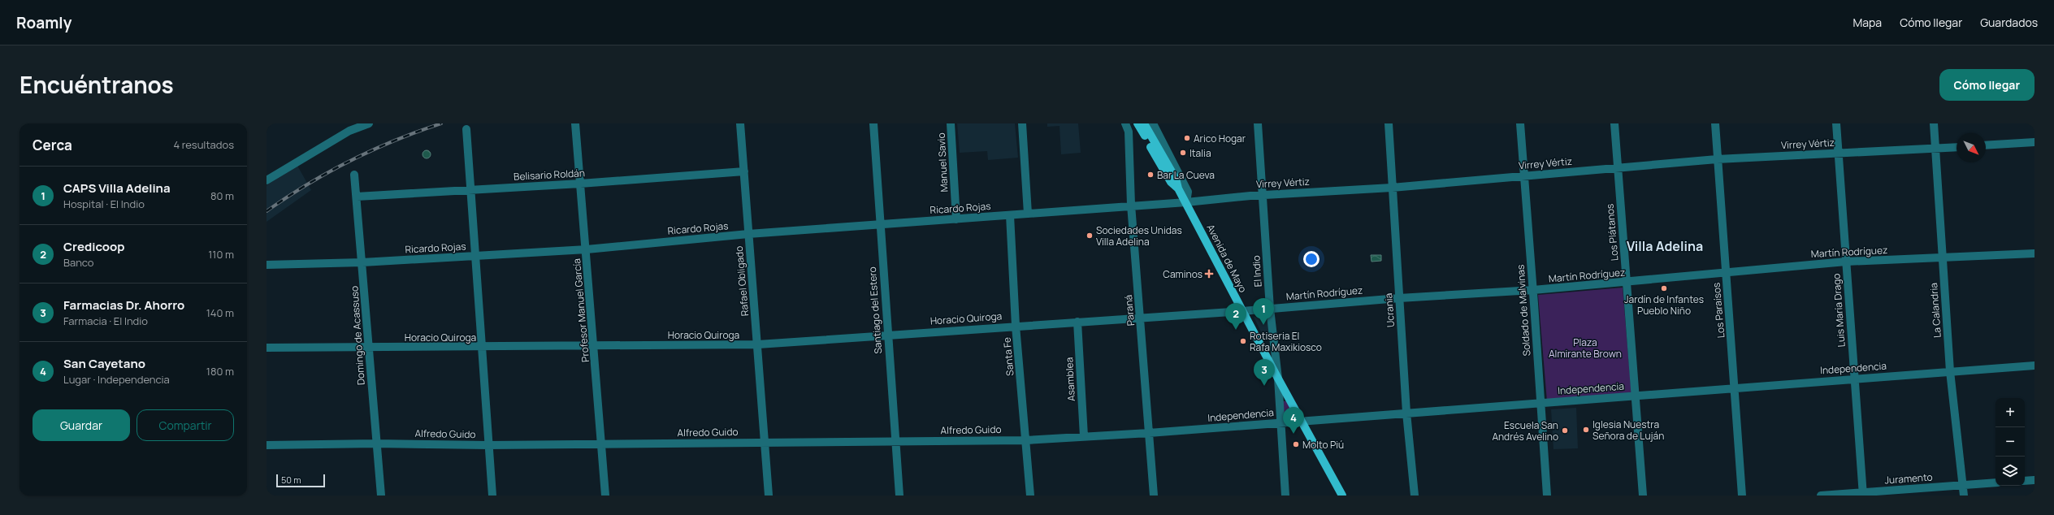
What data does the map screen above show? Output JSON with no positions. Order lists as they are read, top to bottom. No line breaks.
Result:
{"streets":{"main road":["Avenida de Mayo"],"street":["Virrey Vértiz","Manuel Savio","Belisario Roldán","Ricardo Rojas","Los Plátanos","Martín Rodríguez","El Indio","Rafael Obligado","Profesor Manuel García","Santiago del Estero","Paraná","Ucrania","Soldado de Malvinas","Los Paraísos","Luis María Drago","La Calandria","Horacio Quiroga","Domingo de Acassuso","Santa Fe","Independencia","Asamblea","Alfredo Guido","Juramento"]},"crossings":[["Virrey Vértiz","Ricardo Rojas"],["Virrey Vértiz","Los Plátanos"],["Virrey Vértiz","Avenida de Mayo"],["Virrey Vértiz","El Indio"],["Virrey Vértiz","Paraná"],["Virrey Vértiz","Ucrania"],["Virrey Vértiz","Soldado de Malvinas"],["Virrey Vértiz","Los Paraísos"],["Virrey Vértiz","Luis María Drago"],["Virrey Vértiz","La Calandria"],["Manuel Savio","Ricardo Rojas"],["Belisario Roldán","Rafael Obligado"],["Belisario Roldán","Profesor Manuel García"],["Belisario Roldán","Domingo de Acassuso"],["Ricardo Rojas","Rafael Obligado"],["Ricardo Rojas","Profesor Manuel García"],["Ricardo Rojas","Santiago del Estero"],["Ricardo Rojas","Paraná"],["Ricardo Rojas","Domingo de Acassuso"],["Ricardo Rojas","Santa Fe"],["Los Plátanos","Martín Rodríguez"],["Los Plátanos","Independencia"],["Martín Rodríguez","Avenida de Mayo"],["Martín Rodríguez","El Indio"],["Martín Rodríguez","Paraná"],["Martín Rodríguez","Ucrania"],["Martín Rodríguez","Soldado de Malvinas"],["Martín Rodríguez","Los Paraísos"],["Martín Rodríguez","Luis María Drago"],["Martín Rodríguez","La Calandria"],["Martín Rodríguez","Horacio Quiroga"],["Avenida de Mayo","El Indio"],["Avenida de Mayo","Independencia"],["El Indio","Independencia"],["Rafael Obligado","Horacio Quiroga"],["Rafael Obligado","Alfredo Guido"],["Profesor Manuel García","Horacio Quiroga"],["Profesor Manuel García","Alfredo Guido"],["Santiago del Estero","Horacio Quiroga"],["Santiago del Estero","Alfredo Guido"],["Paraná","Horacio Quiroga"],["Paraná","Independencia"],["Paraná","Alfredo Guido"],["Ucrania","Independencia"],["Soldado de Malvinas","Independencia"],["Los Paraísos","Independencia"],["Luis María Drago","Independencia"],["Luis María Drago","Juramento"],["La Calandria","Independencia"],["La Calandria","Juramento"],["Horacio Quiroga","Domingo de Acassuso"],["Horacio Quiroga","Santa Fe"],["Horacio Quiroga","Asamblea"],["Domingo de Acassuso","Alfredo Guido"],["Santa Fe","Alfredo Guido"],["Independencia","Alfredo Guido"],["Asamblea","Alfredo Guido"]],"districts":["Villa Adelina"],"parks":["Plaza Almirante Brown"],"places":{"other":["Arico Hogar","Italia","Bar La Cueva","Sociedades Unidas Villa Adelina","Jardín de Infantes Pueblo Niño","Rotiseria El Rafa Maxikiosco","Iglesia Nuestra Señora de Luján","Escuela San Andrés Avelino","Molto Piú"],"health":["Caminos"]},"scale_bar":"50 m","north":"bottom right","page":{"header":"Roamly","nav":["Mapa","Cómo llegar","Guardados"],"title":"Encuéntranos","buttons":["Cómo llegar",["Guardar","Compartir"]],"heading":["Cerca","4 resultados"],"list":[{"mark":"1","name":"CAPS Villa Adelina","note":"Hospital · El Indio","value":"80 m"},{"mark":"2","name":"Credicoop","note":"Banco","value":"110 m"},{"mark":"3","name":"Farmacias Dr. Ahorro","note":"Farmacia · El Indio","value":"140 m"},{"mark":"4","name":"San Cayetano","note":"Lugar · Independencia","value":"180 m"}],"pins":["1","2","3","4"],"map_buttons":["+","−"],"scale":"50 m"}}
